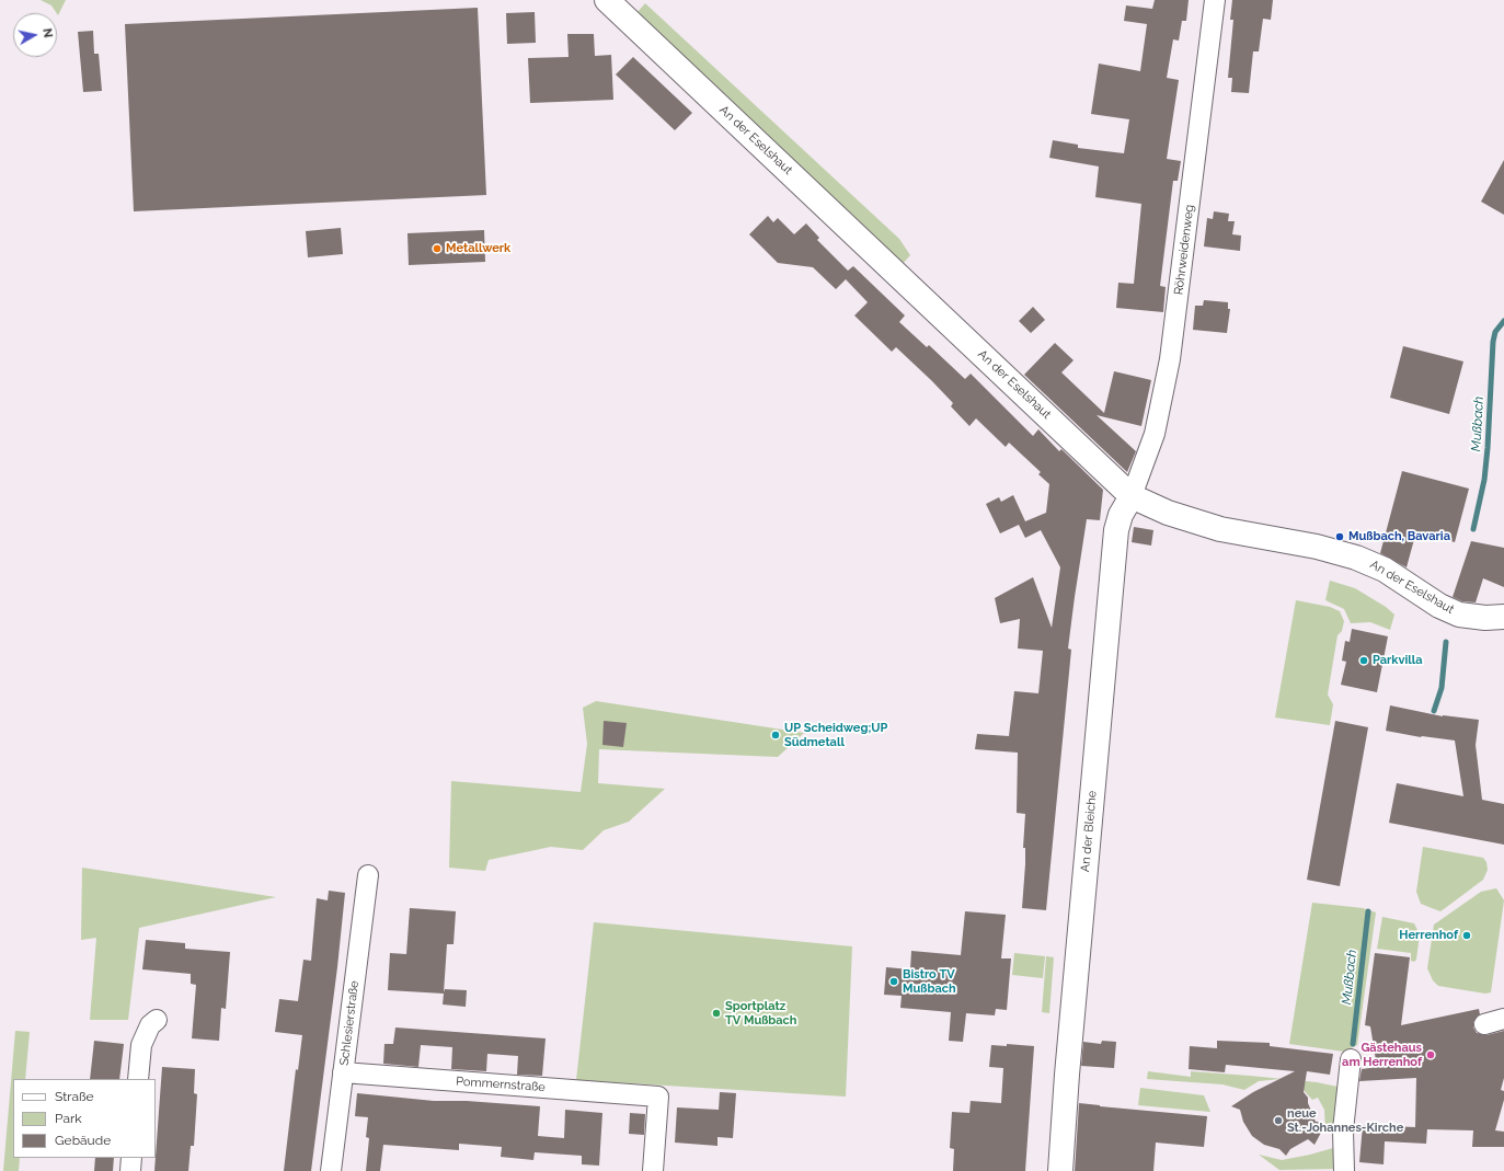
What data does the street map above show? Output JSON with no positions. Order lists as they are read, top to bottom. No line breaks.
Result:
{"streets":{"main road":["An der Eselshaut","An der Bleiche"],"street":["Röhrweidenweg","Schlesierstraße","Pommernstraße"]},"crossings":[["An der Eselshaut","Röhrweidenweg"],["An der Eselshaut","An der Bleiche"],["Röhrweidenweg","An der Bleiche"],["Schlesierstraße","Pommernstraße"]],"water":["Mußbach"],"places":["Metallwerk","Mußbach, Bavaria","Parkvilla","UP Scheidweg;UP Südmetall","Herrenhof","Bistro TV Mußbach","Sportplatz TV Mußbach","Gästehaus am Herrenhof","neue St.-Johannes-Kirche"],"legend":["Straße","Park","Gebäude"],"north":"right"}
